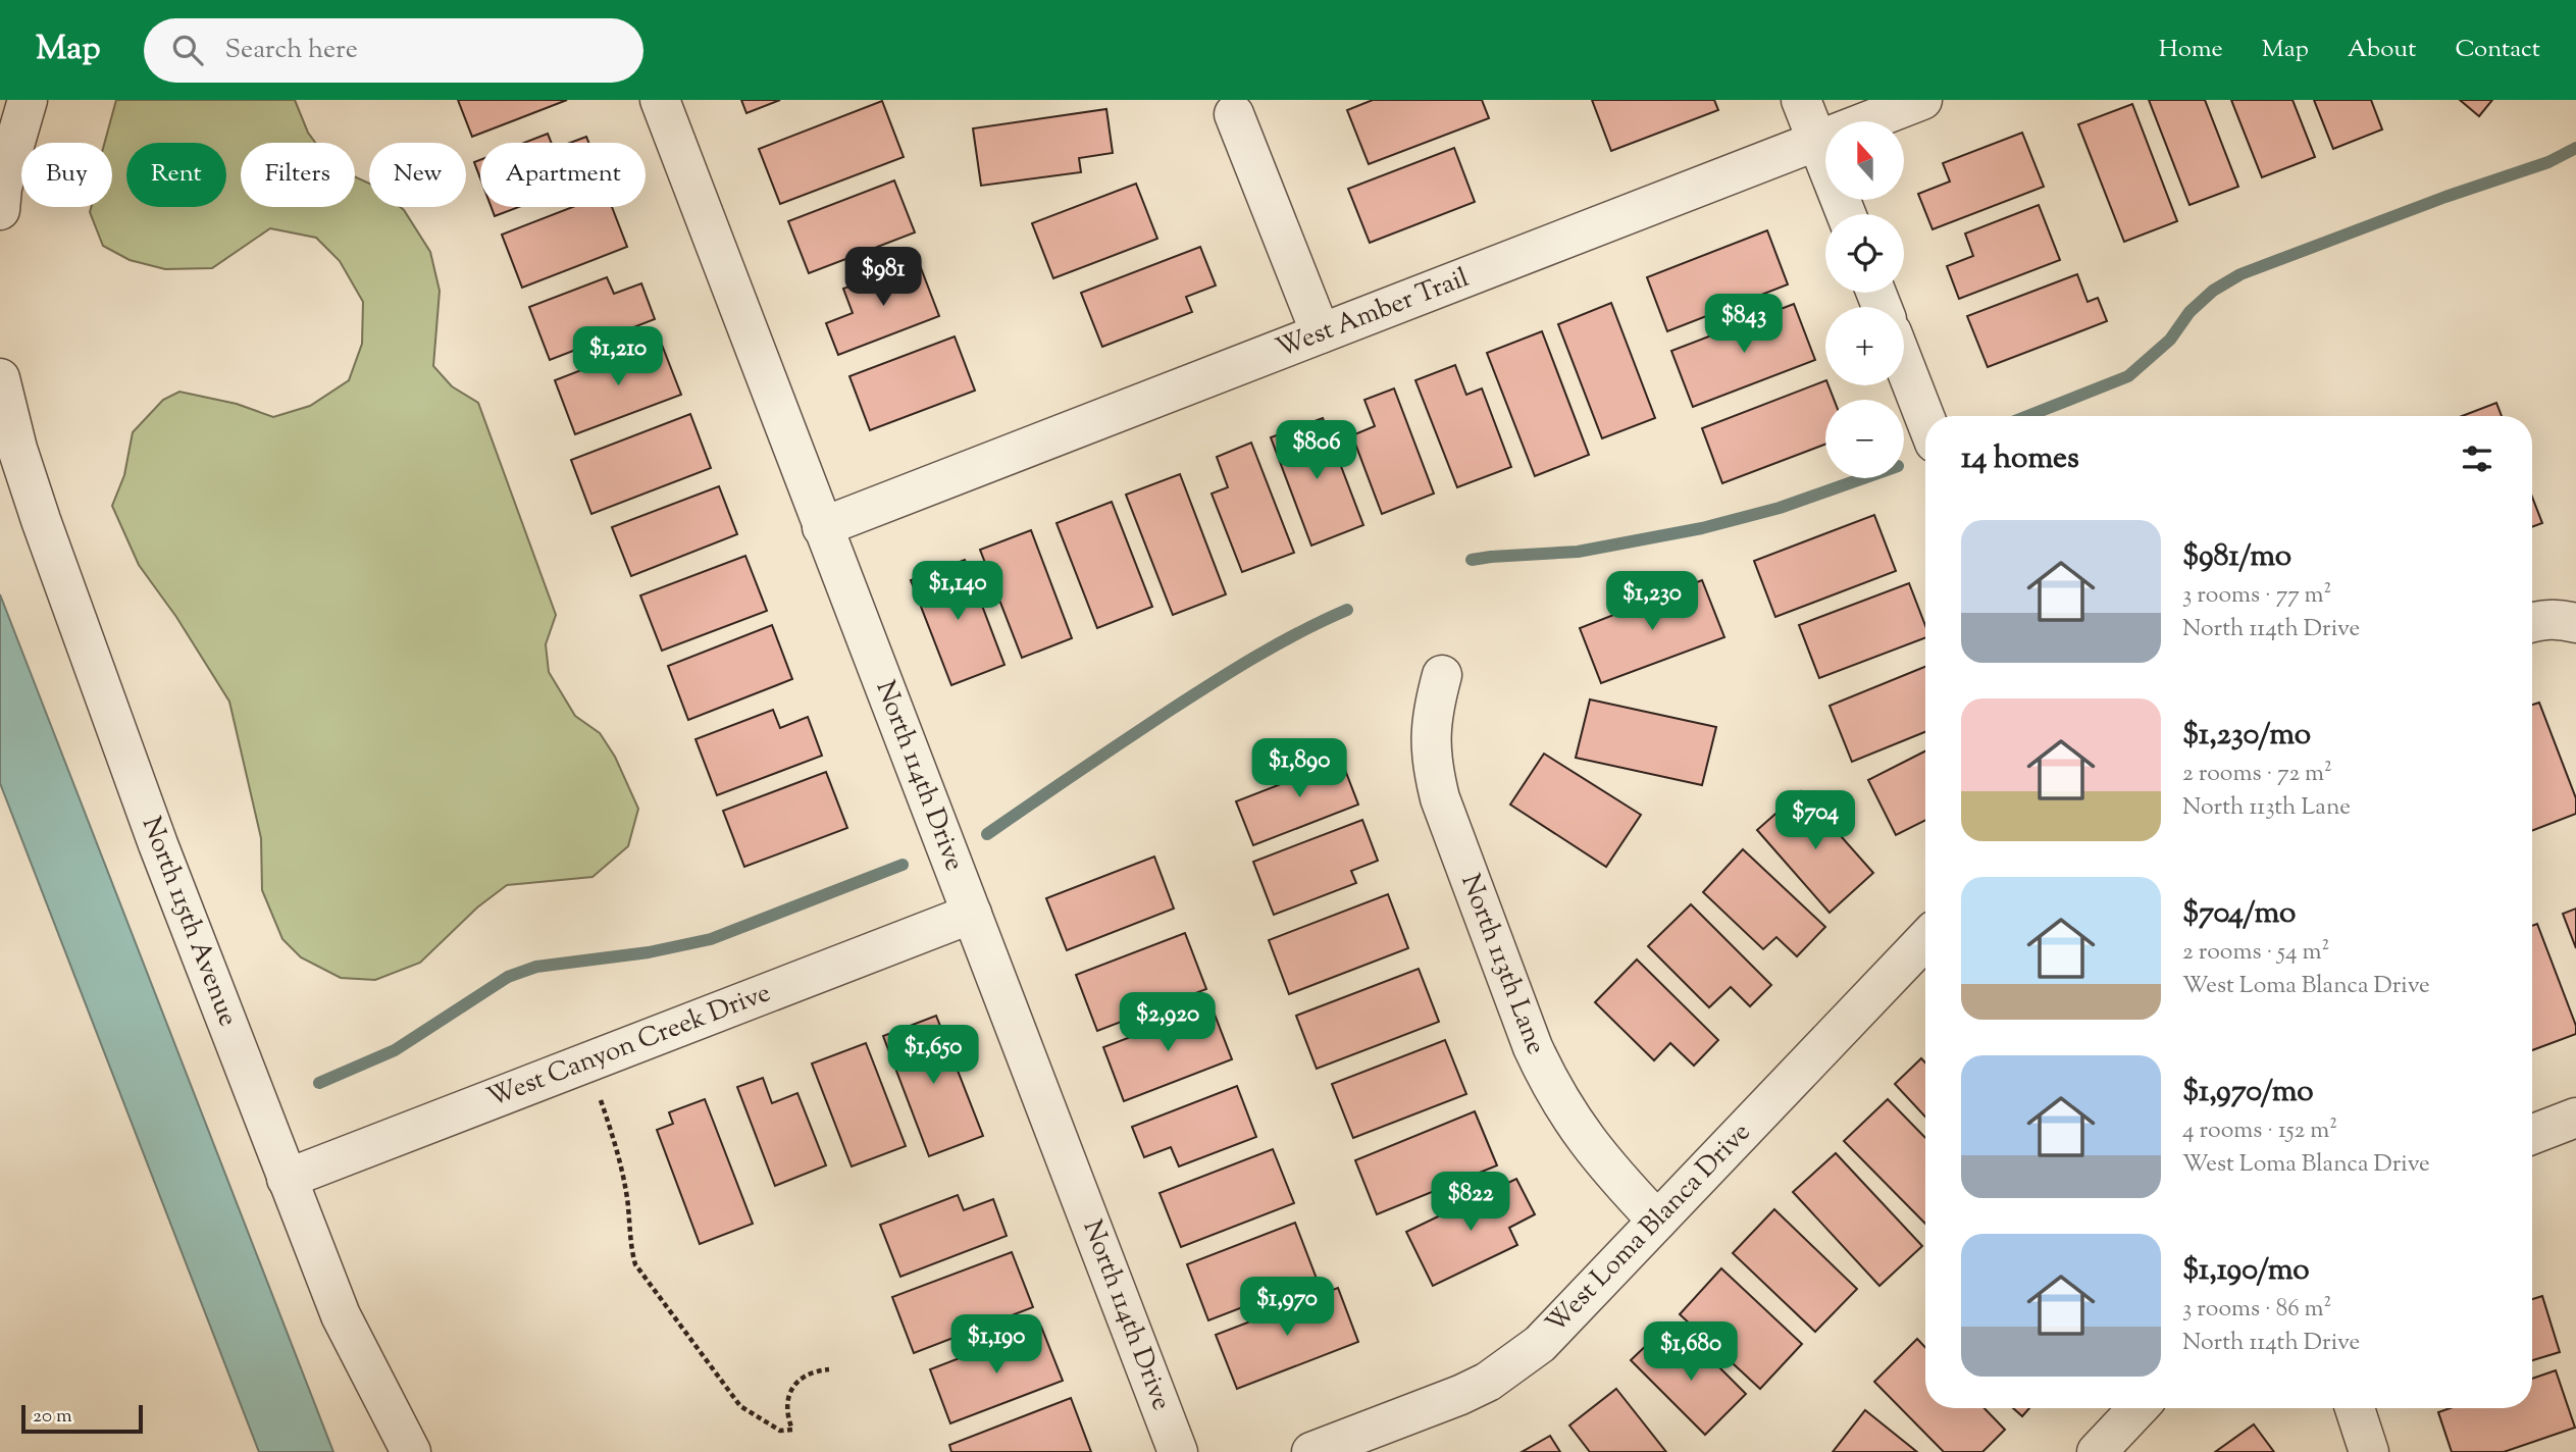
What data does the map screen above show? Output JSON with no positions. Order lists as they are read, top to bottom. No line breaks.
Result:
{"streets":{"street":["West Amber Trail","North 114th Drive","North 115th Avenue","North 113th Lane","West Canyon Creek Drive","West Loma Blanca Drive"]},"crossings":[["West Amber Trail","North 114th Drive"],["North 114th Drive","West Canyon Creek Drive"],["North 115th Avenue","West Canyon Creek Drive"],["North 113th Lane","West Loma Blanca Drive"]],"scale_bar":"20 m","north":"top","page":{"header":"Map","search":"Search here","nav":["Home","Map","About","Contact"],"map_buttons":["+","−"],"chip":["Buy","Rent","Filters","New","Apartment"],"price":["$981","$843","$1,210","$806","$1,140","$1,230","$1,890","$704","$2,920","$1,650","$822","$1,970","$1,190","$1,680"],"heading":"14 homes","list":[{"name":"$981/mo","note":"3 rooms · 77 m² · North 114th Drive"},{"name":"$1,230/mo","note":"2 rooms · 72 m² · North 113th Lane"},{"name":"$704/mo","note":"2 rooms · 54 m² · West Loma Blanca Drive"},{"name":"$1,970/mo","note":"4 rooms · 152 m² · West Loma Blanca Drive"},{"name":"$1,190/mo","note":"3 rooms · 86 m² · North 114th Drive"}],"scale":"20 m"}}
